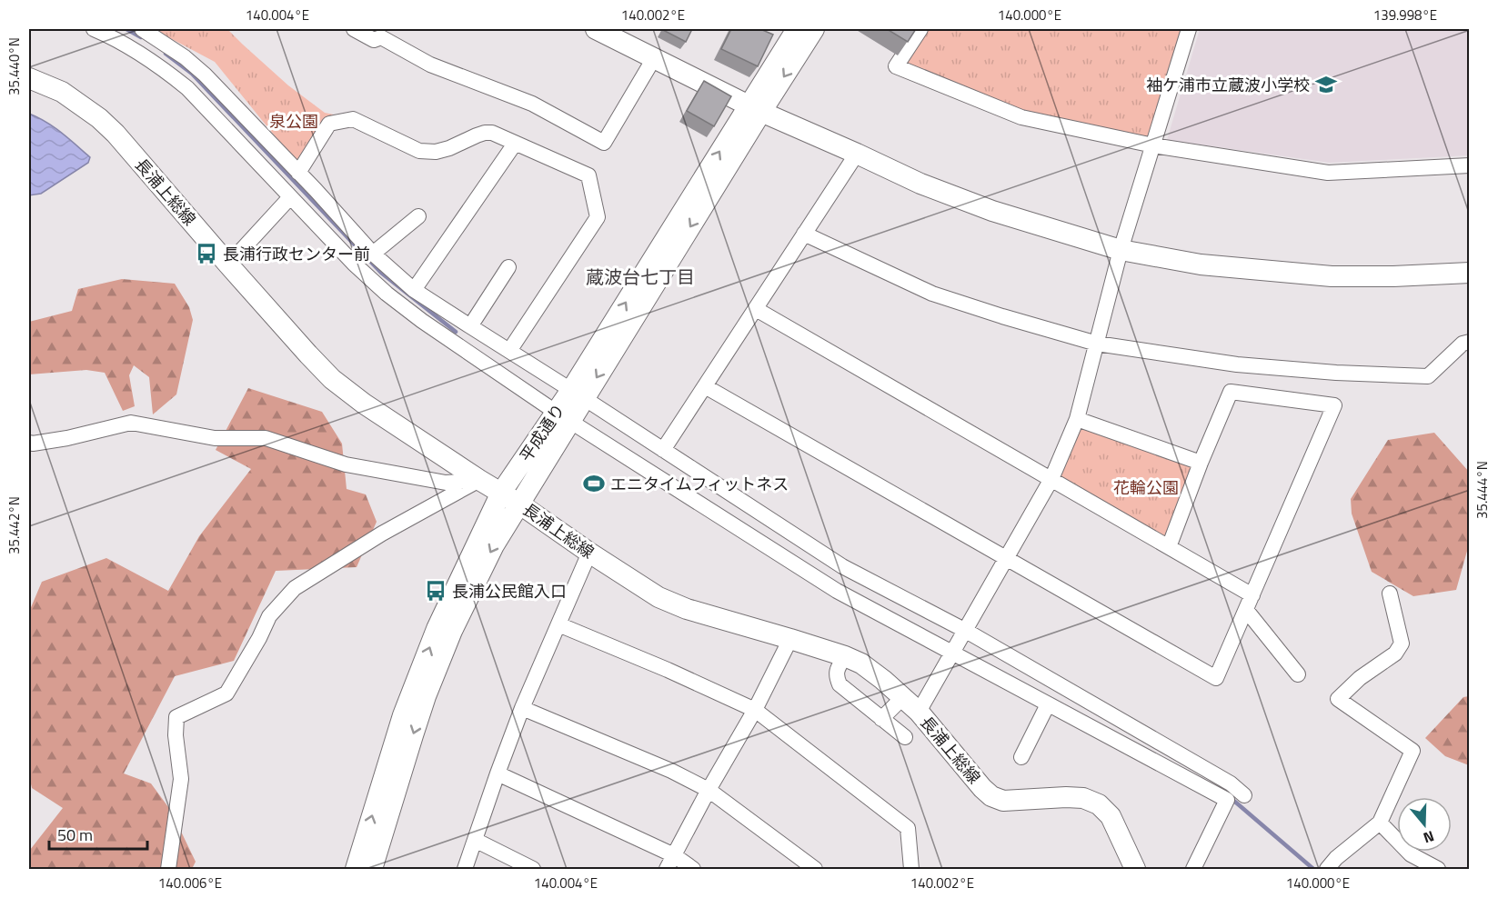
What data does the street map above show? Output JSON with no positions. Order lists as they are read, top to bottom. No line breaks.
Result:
{"streets":{"street":["長浦上総線","平成通り"]},"crossings":[["長浦上総線","平成通り"]],"districts":["蔵波台七丁目"],"parks":["泉公園","花輪公園"],"places":{"school or university":["袖ケ浦市立蔵波小学校"],"bus stop":["長浦行政センター前","長浦公民館入口"],"sports":["エニタイムフィットネス"]},"scale_bar":"50 m","north":"bottom","coordinates":["140.004°E","140.002°E","140.000°E","139.998°E","35.440°N","35.444°N","35.442°N","140.006°E"]}
